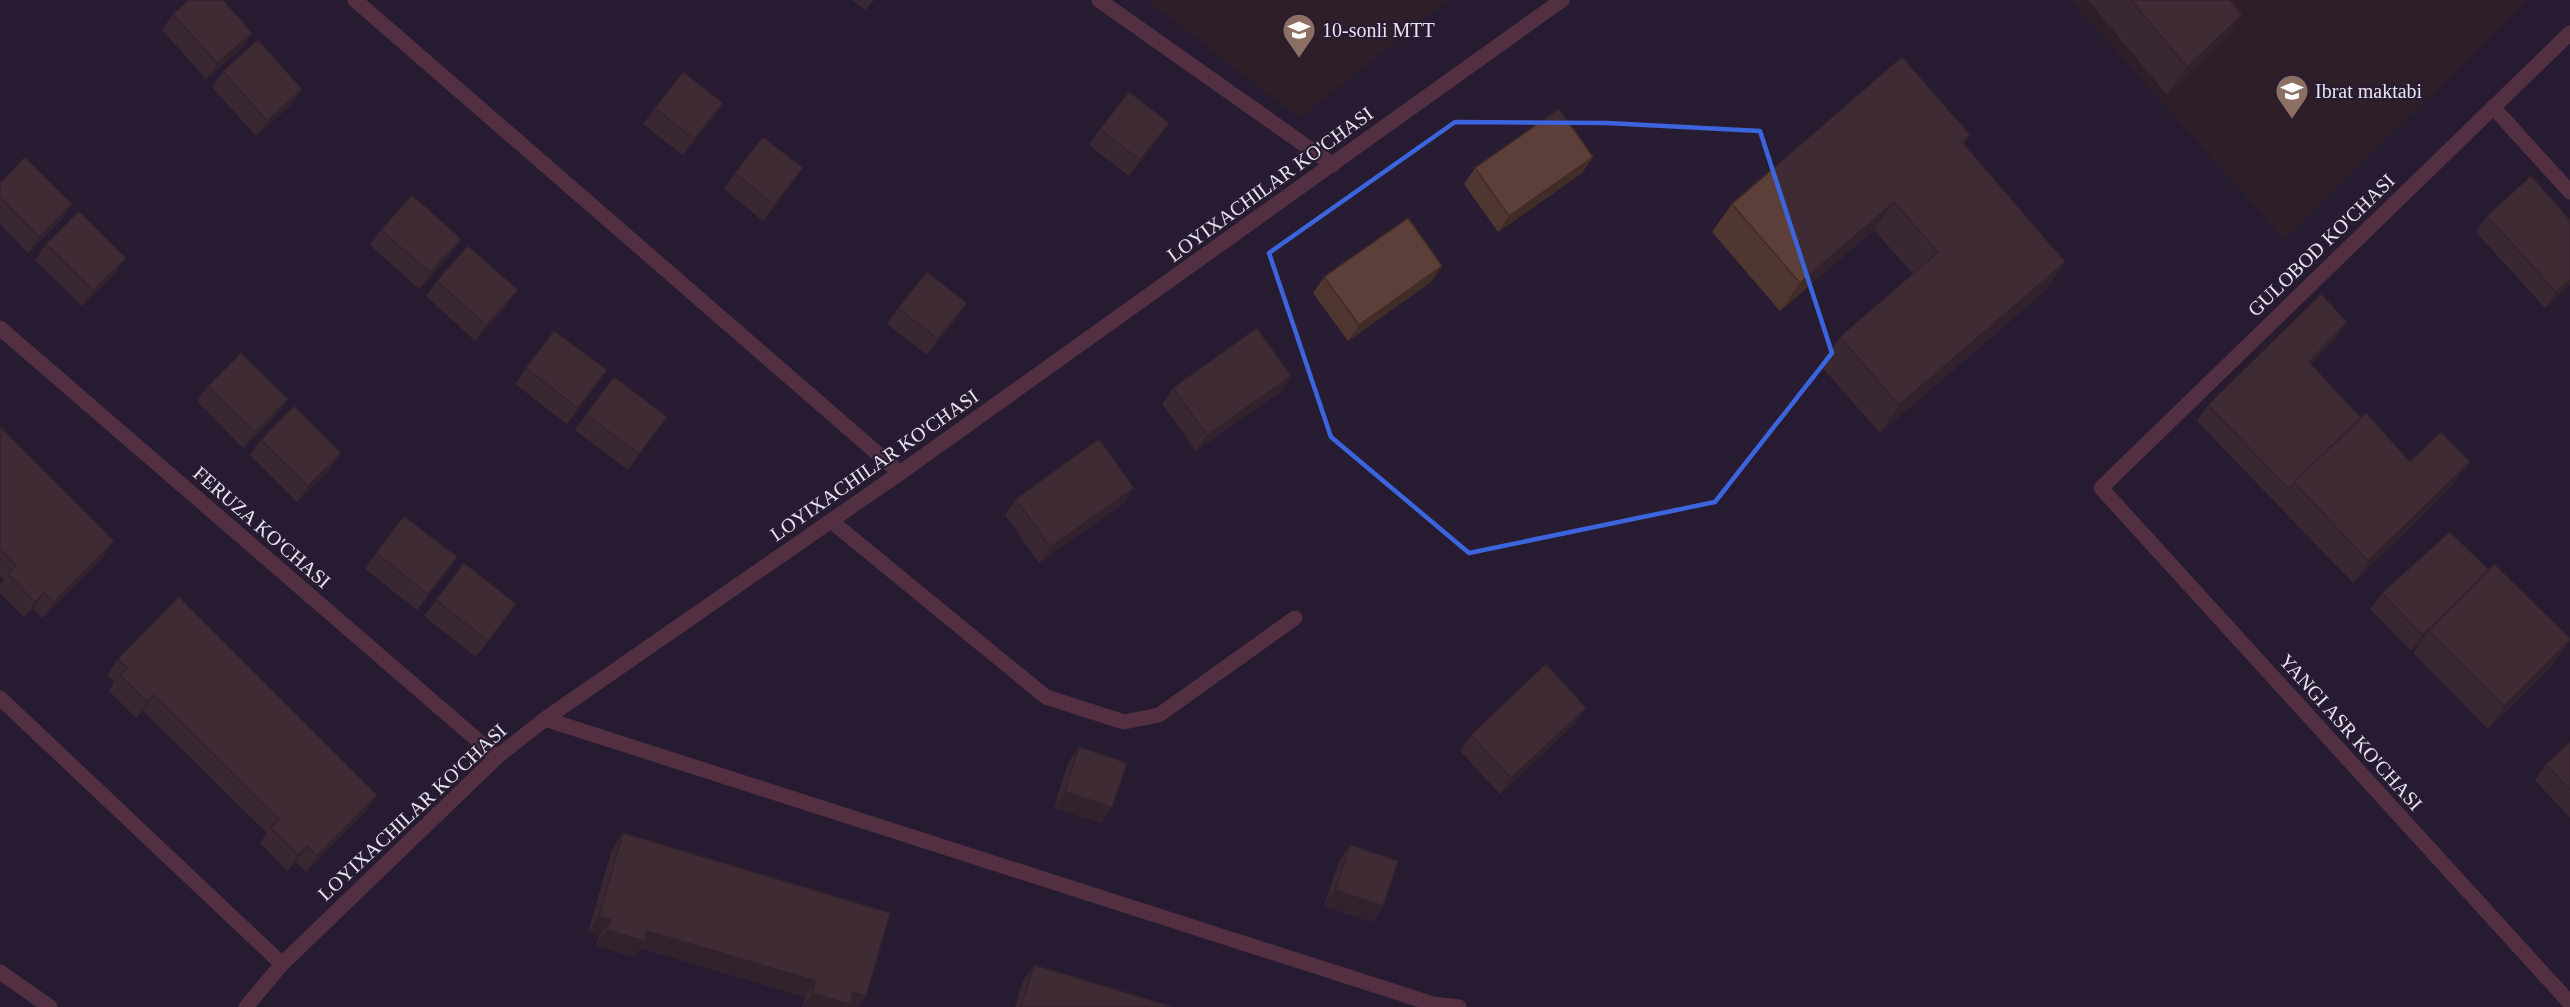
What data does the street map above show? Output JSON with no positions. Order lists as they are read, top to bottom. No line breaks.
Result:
{"streets":{"street":["LOYIXACHILAR KO'CHASI","GULOBOD KO'CHASI","FERUZA KO'CHASI","YANGI ASR KO'CHASI"]},"crossings":[["LOYIXACHILAR KO'CHASI","FERUZA KO'CHASI"],["GULOBOD KO'CHASI","YANGI ASR KO'CHASI"]],"places":{"school or university":["10-sonli MTT","Ibrat maktabi"]}}
